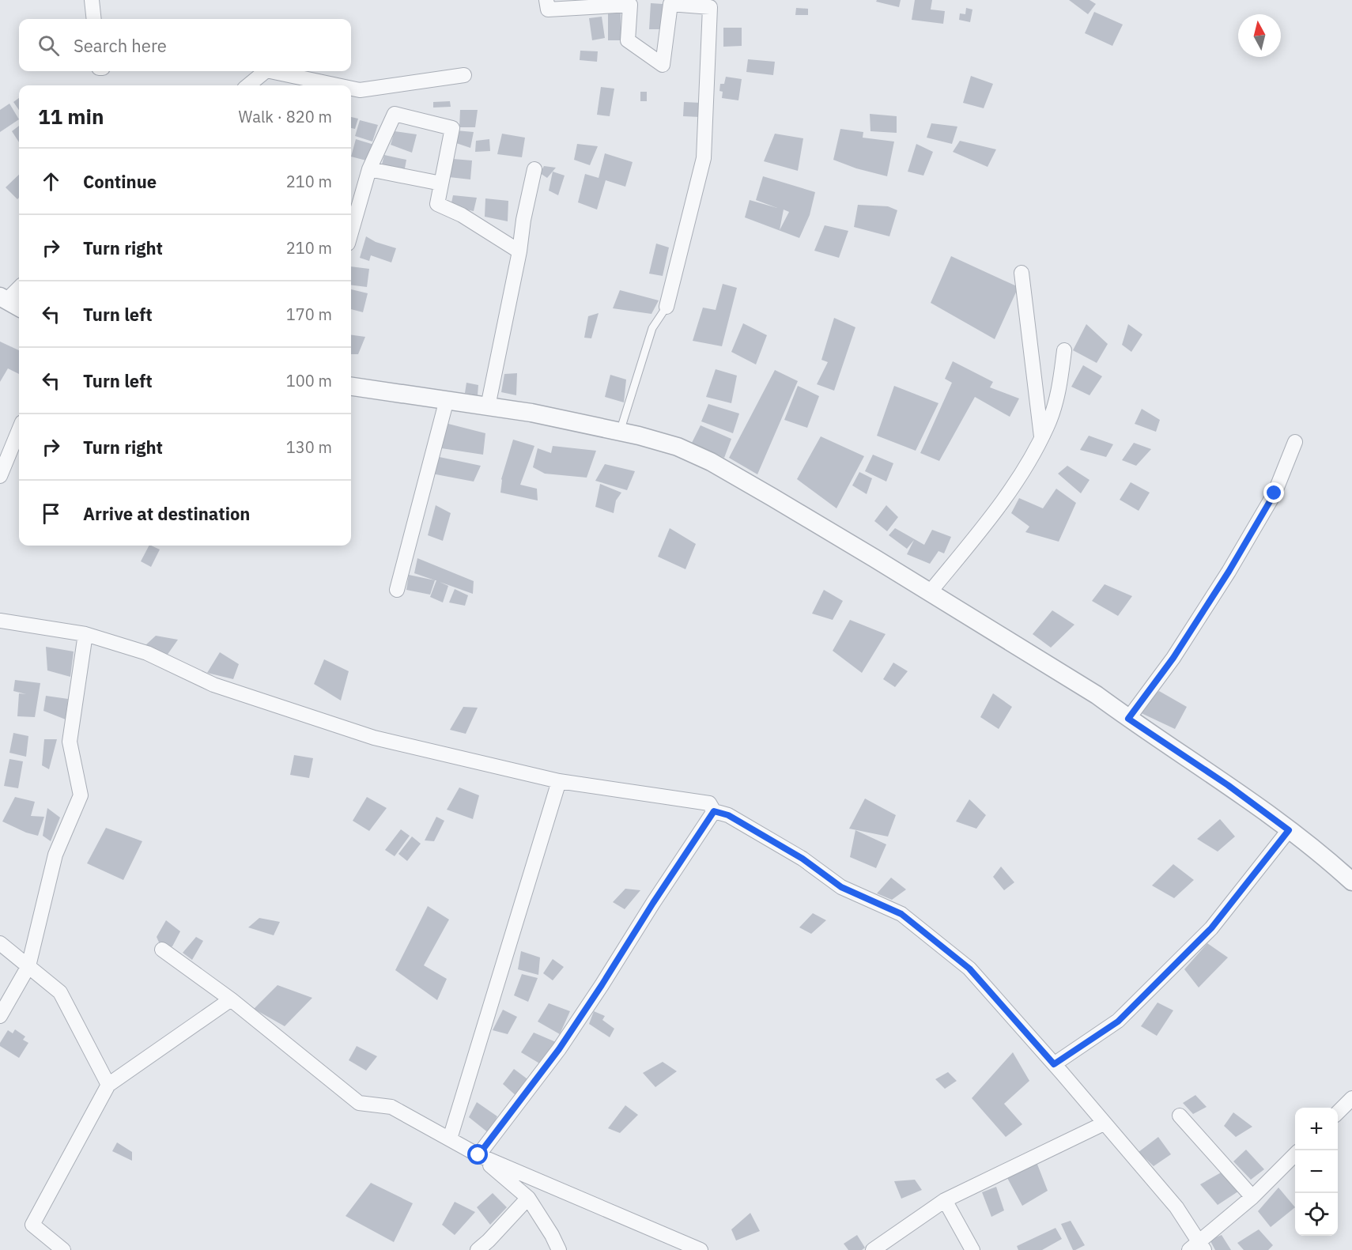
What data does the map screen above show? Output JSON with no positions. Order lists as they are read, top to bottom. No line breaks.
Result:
{"north":"top","page":{"search":"Search here","heading":["11 min","Walk · 820 m"],"list":[["Continue","210 m"],["Turn right","210 m"],["Turn left","170 m"],["Turn left","100 m"],["Turn right","130 m"],"Arrive at destination"],"map_buttons":["+","−"]}}
